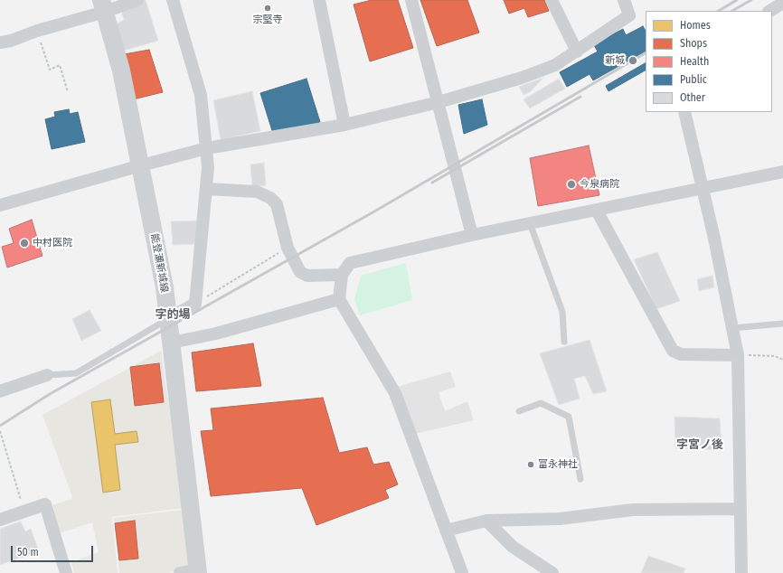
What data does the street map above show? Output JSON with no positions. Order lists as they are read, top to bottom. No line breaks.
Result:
{"streets":{"main road":["能登瀬新城線"]},"districts":["字的場","字宮ノ後"],"places":["宗堅寺","新城","今泉病院","中村医院","富永神社"],"legend":["Homes","Shops","Health","Public","Other"],"scale_bar":"50 m"}
